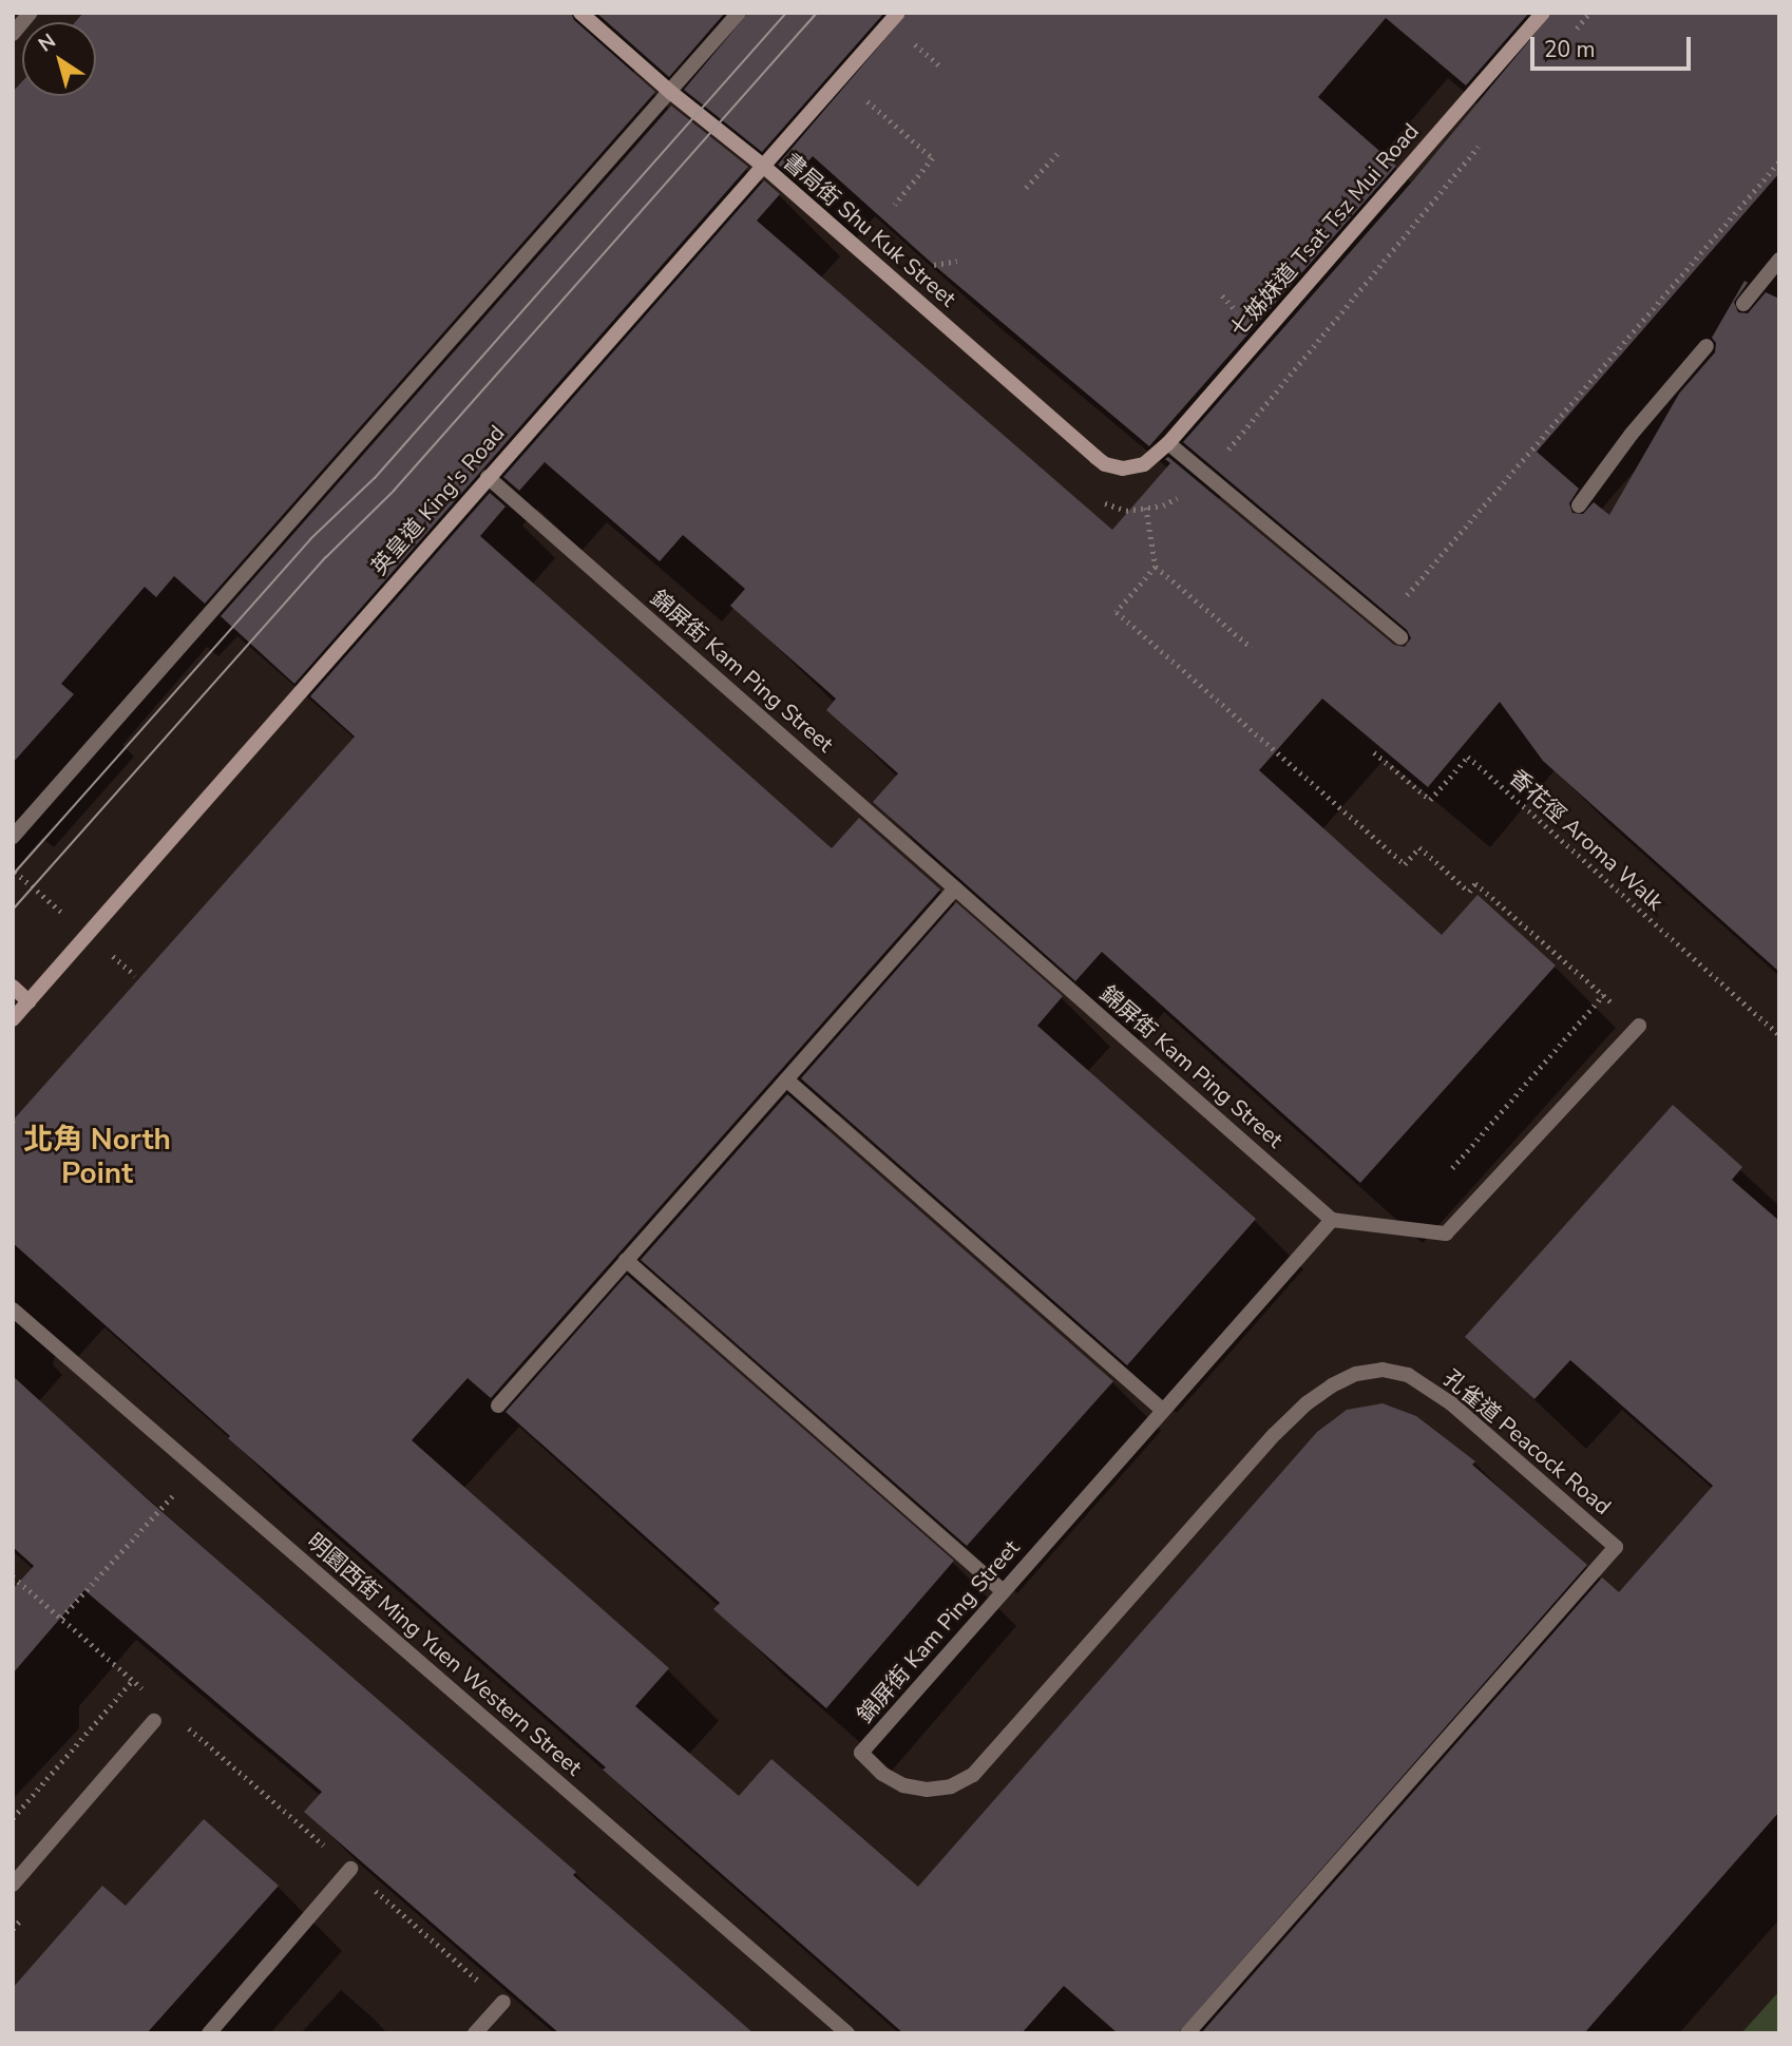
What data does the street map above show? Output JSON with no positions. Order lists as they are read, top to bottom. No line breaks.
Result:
{"streets":{"main road":["書局街 Shu Kuk Street","七姊妹道 Tsat Tsz Mui Road","英皇道 King's Road"],"street":["錦屏街 Kam Ping Street","孔雀道 Peacock Road","明園西街 Ming Yuen Western Street"],"path":["香花徑 Aroma Walk"]},"crossings":[["書局街 Shu Kuk Street","七姊妹道 Tsat Tsz Mui Road"],["書局街 Shu Kuk Street","英皇道 King's Road"],["英皇道 King's Road","錦屏街 Kam Ping Street"],["錦屏街 Kam Ping Street","孔雀道 Peacock Road"]],"districts":["北角 North Point"],"scale_bar":"20 m","north":"top left"}
